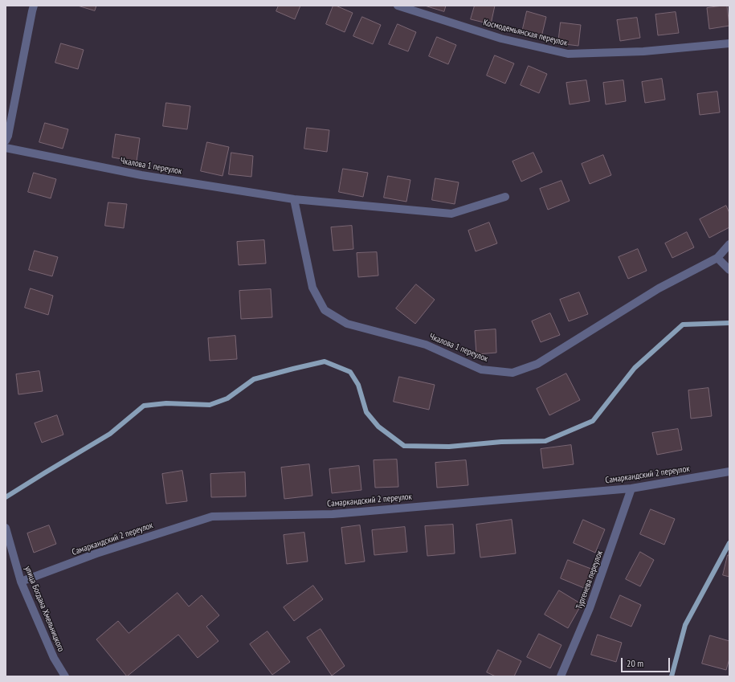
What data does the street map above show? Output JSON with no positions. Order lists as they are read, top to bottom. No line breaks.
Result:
{"streets":{"street":["Космодемьянская переулок","Чкалова 1 переулок","Самаркандский 2 переулок","Тургенева переулок","улица Богдана Хмельницкого"]},"crossings":[["Самаркандский 2 переулок","Тургенева переулок"],["Самаркандский 2 переулок","улица Богдана Хмельницкого"]],"scale_bar":"20 m"}
